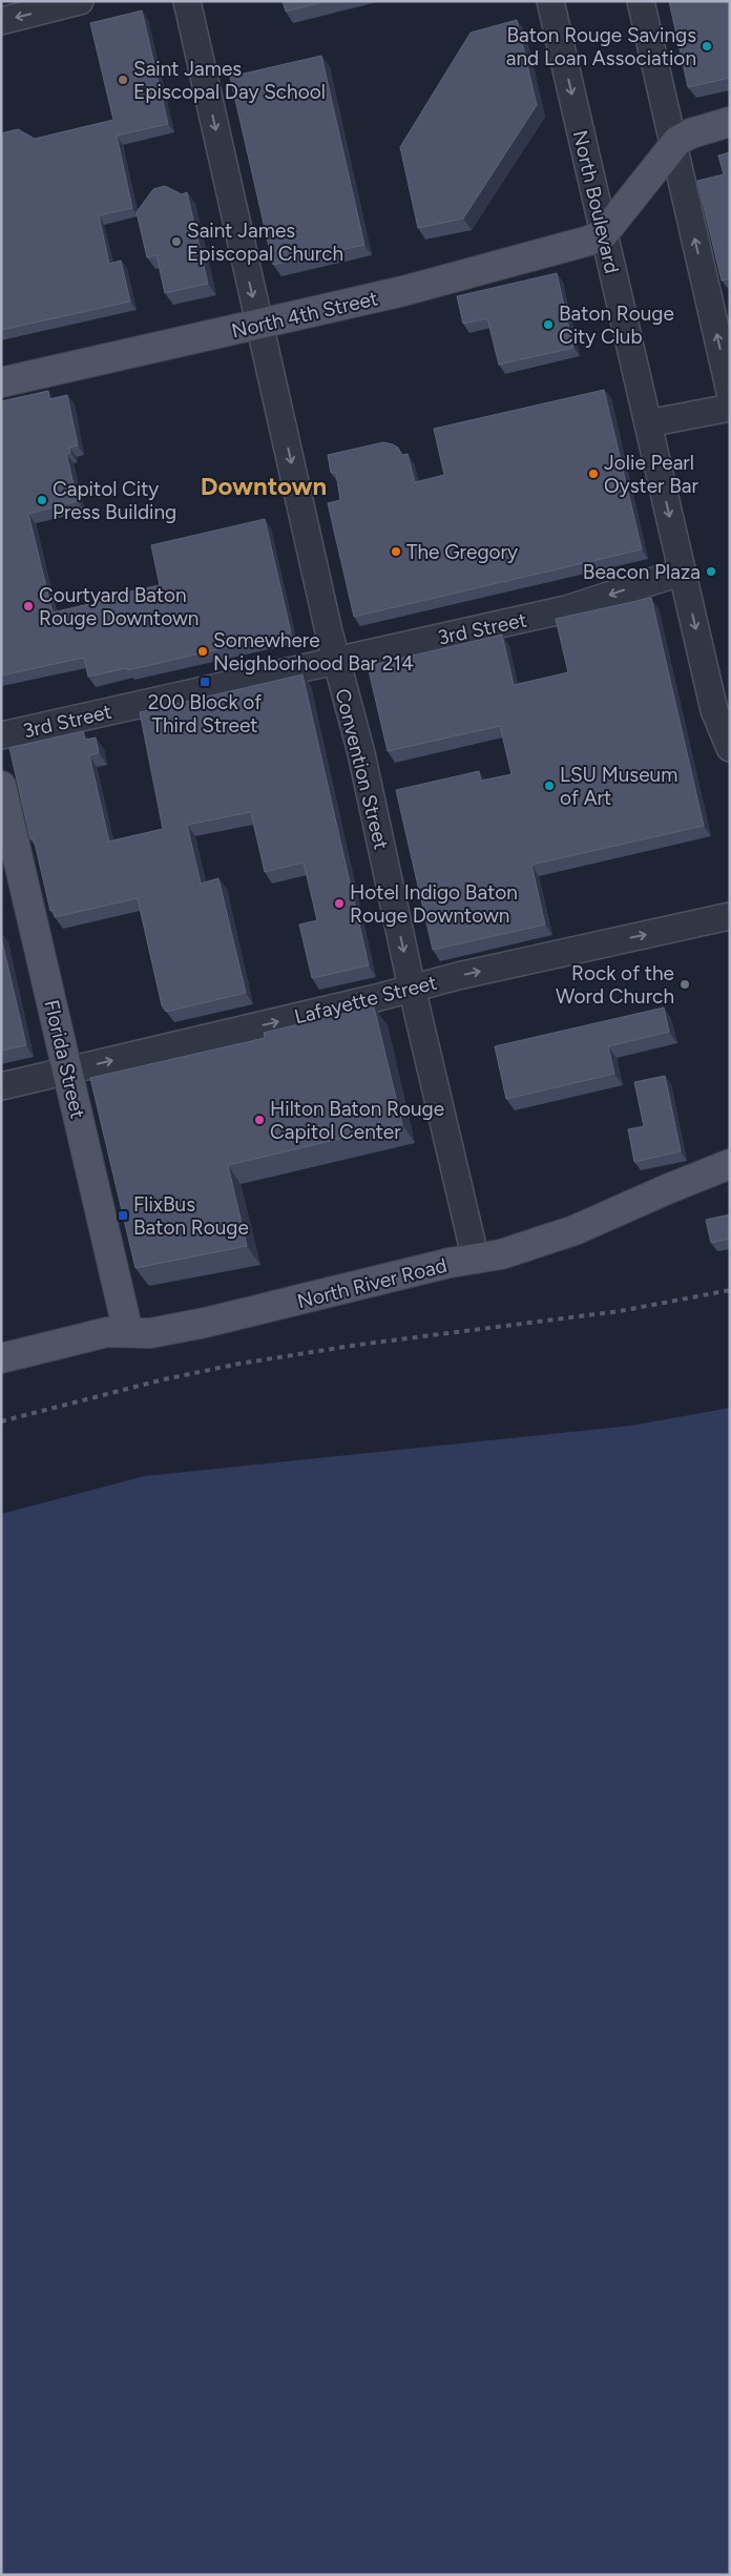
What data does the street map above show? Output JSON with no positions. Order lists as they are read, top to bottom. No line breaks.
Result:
{"streets":{"main road":["North 4th Street","Florida Street","North River Road"],"street":["North Boulevard","3rd Street","Convention Street","Lafayette Street"]},"crossings":[["North Boulevard","North 4th Street"],["North Boulevard","3rd Street"],["North 4th Street","Convention Street"],["3rd Street","Convention Street"],["Convention Street","Lafayette Street"],["Convention Street","North River Road"],["Lafayette Street","Florida Street"],["Florida Street","North River Road"]],"one_way":["3rd Street","Convention Street","Lafayette Street"],"districts":["Downtown"],"places":{"other":["Baton Rouge Savings and Loan Association","Saint James Episcopal Day School","Saint James Episcopal Church","Baton Rouge City Club","Jolie Pearl Oyster Bar","Capitol City Press Building","The Gregory","Beacon Plaza","Courtyard Baton Rouge Downtown","Somewhere Neighborhood Bar 214","LSU Museum of Art","Hotel Indigo Baton Rouge Downtown","Rock of the Word Church","Hilton Baton Rouge Capitol Center"],"transit":["200 Block of Third Street","FlixBus Baton Rouge"]}}
